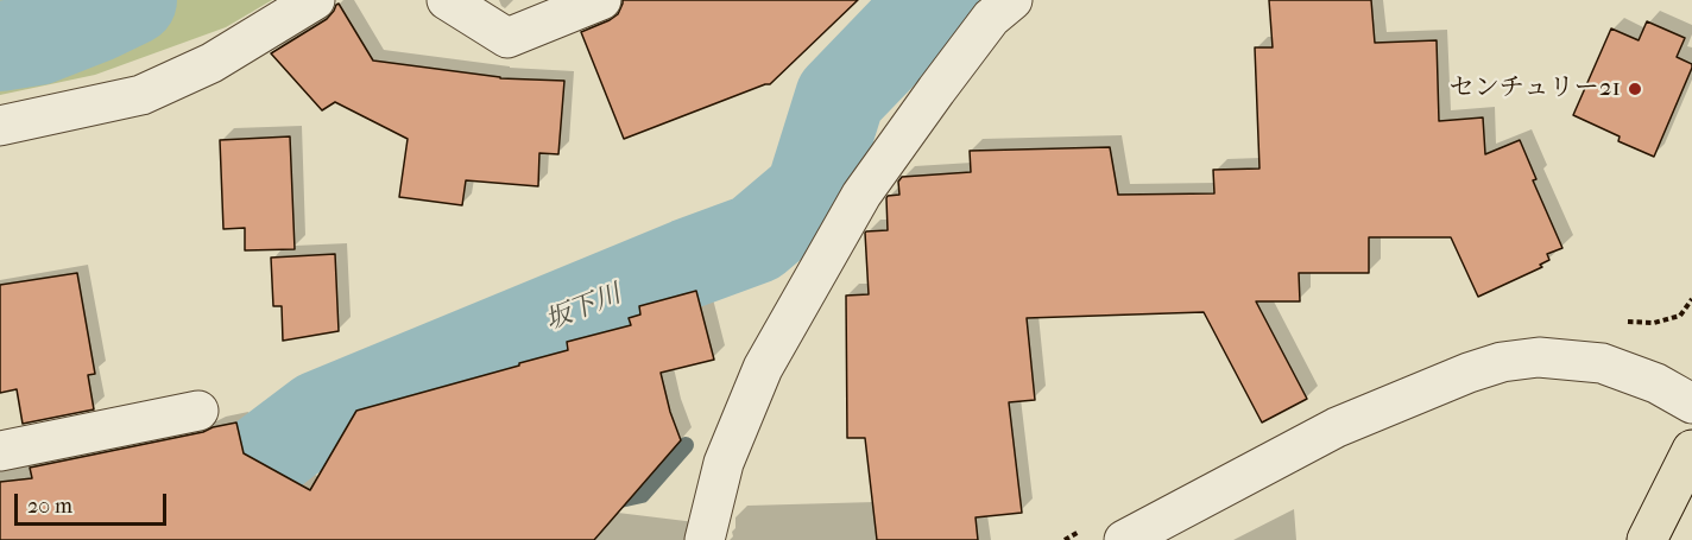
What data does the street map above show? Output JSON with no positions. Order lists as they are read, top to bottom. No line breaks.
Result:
{"water":["坂下川"],"places":["センチュリー21"],"scale_bar":"20 m"}
